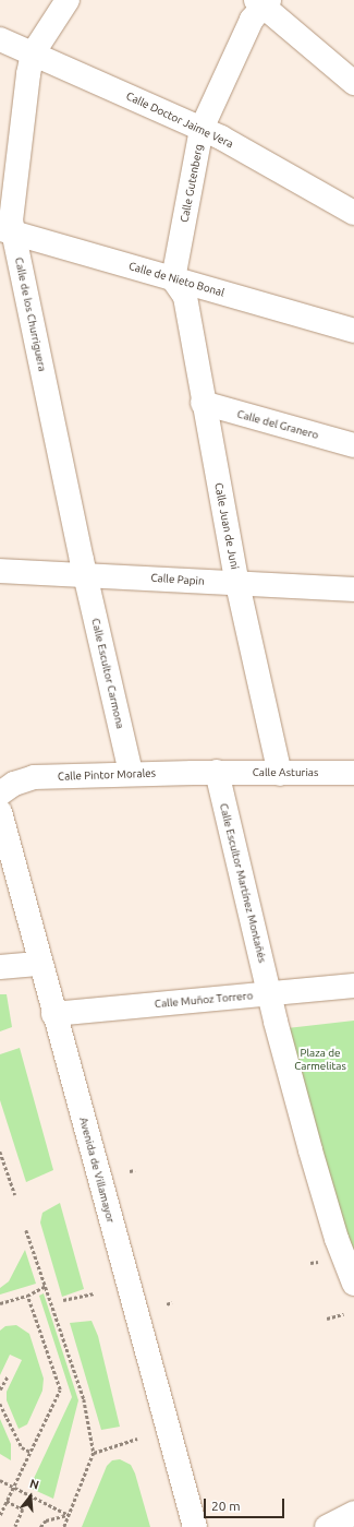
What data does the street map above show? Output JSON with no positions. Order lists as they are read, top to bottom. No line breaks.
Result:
{"streets":{"main road":["Calle Doctor Jaime Vera","Calle Gutenberg","Calle de Nieto Bonal","Calle de los Churriguera","Calle del Granero","Calle Juan de Juni","Calle Papin","Calle Escultor Carmona","Calle Asturias","Calle Pintor Morales","Calle Escultor Martínez Montañés","Calle Muñoz Torrero","Avenida de Villamayor"]},"crossings":[["Calle Doctor Jaime Vera","Calle Gutenberg"],["Calle Doctor Jaime Vera","Calle de los Churriguera"],["Calle Gutenberg","Calle de Nieto Bonal"],["Calle Gutenberg","Calle Juan de Juni"],["Calle de Nieto Bonal","Calle de los Churriguera"],["Calle de Nieto Bonal","Calle Juan de Juni"],["Calle de los Churriguera","Calle Papin"],["Calle de los Churriguera","Calle Escultor Carmona"],["Calle del Granero","Calle Juan de Juni"],["Calle Juan de Juni","Calle Papin"],["Calle Juan de Juni","Calle Asturias"],["Calle Papin","Calle Escultor Carmona"],["Calle Escultor Carmona","Calle Pintor Morales"],["Calle Asturias","Calle Pintor Morales"],["Calle Asturias","Calle Escultor Martínez Montañés"],["Calle Pintor Morales","Calle Escultor Martínez Montañés"],["Calle Escultor Martínez Montañés","Calle Muñoz Torrero"],["Calle Muñoz Torrero","Avenida de Villamayor"]],"parks":["Plaza de Carmelitas"],"scale_bar":"20 m","north":"top"}
